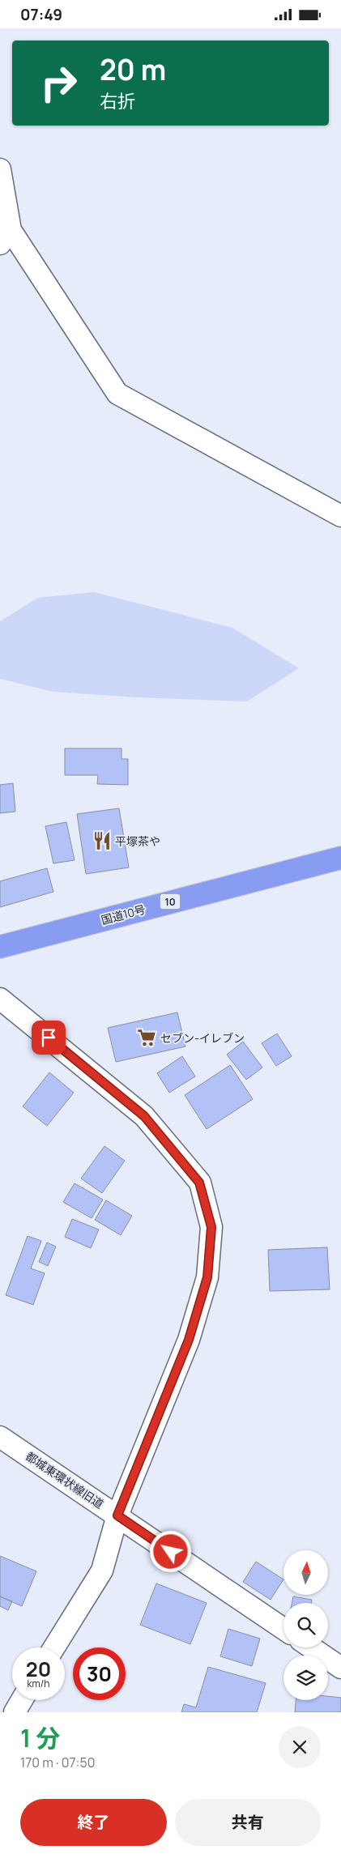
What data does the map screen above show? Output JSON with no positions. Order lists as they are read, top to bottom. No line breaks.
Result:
{"streets":{"highway":["10","国道10号"],"street":["都城東環状線旧道"]},"places":{"restaurant":["平塚茶や"],"supermarket":["セブン-イレブン"]},"north":"top","page":{"status":"07:49","turn":["20 m","右折"],"speed":"20 km/h","limit":"30","heading":["1 分","170 m · 07:50"],"buttons":["終了","共有"]}}
